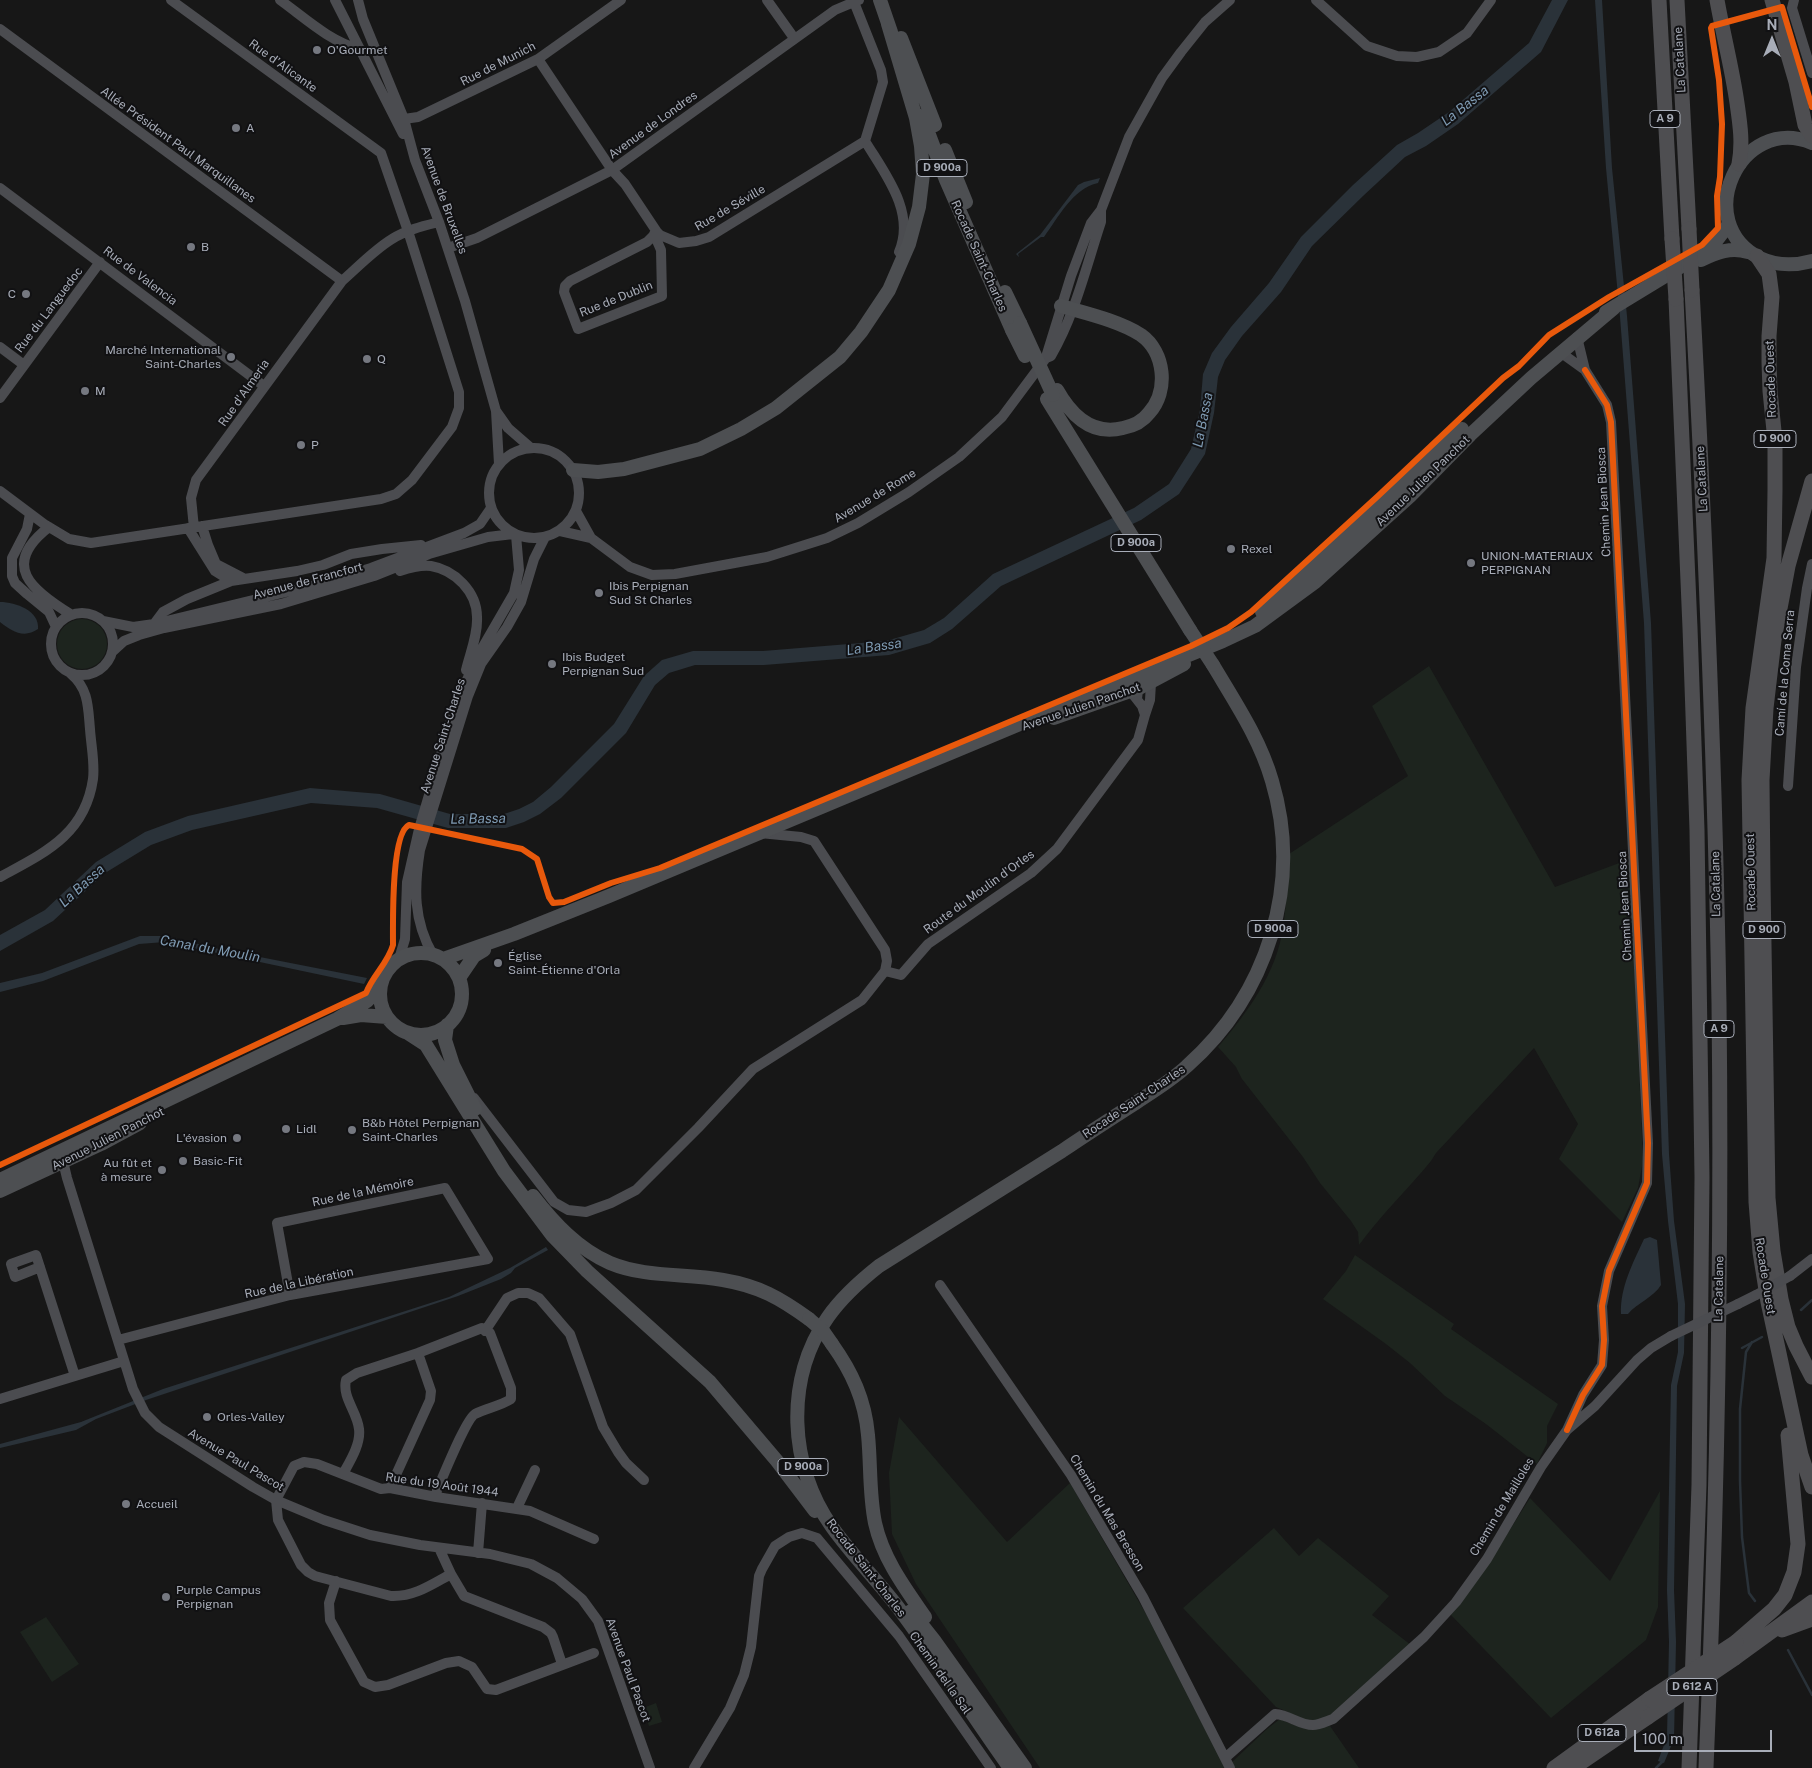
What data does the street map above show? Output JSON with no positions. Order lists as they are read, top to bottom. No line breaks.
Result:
{"streets":{"highway":["La Catalane","A 9","Rocade Ouest","D 900","D 612 A","D 612a"],"main road":["D 900a","Rocade Saint-Charles","Avenue Julien Panchot"],"street":["Rue de Munich","Rue d'Alicante","Avenue de Londres","Allée Président Paul Marquillanes","Avenue de Bruxelles","Rue de Séville","Rue de Valencia","Rue de Dublin","Rue du Languedoc","Rue d'Almeria","Avenue de Rome","Chemin Jean Biosca","Avenue de Francfort","Camí de la Coma Serra","Avenue Saint-Charles","Route du Moulin d'Orles","Rue de la Mémoire","Rue de la Libération","Avenue Paul Pascot","Rue du 19 Août 1944","Chemin de Mailloles","Chemin du Mas Bresson","Chemin del la Sal"]},"crossings":[["Rue de Munich","Avenue de Bruxelles"],["Rue d'Alicante","Rue d'Almeria"],["Avenue de Londres","Avenue de Bruxelles"],["Allée Président Paul Marquillanes","Rue d'Almeria"],["Avenue de Bruxelles","Rue d'Almeria"],["Avenue de Bruxelles","Avenue de Rome"],["Avenue de Bruxelles","Avenue de Francfort"],["Avenue de Bruxelles","Avenue Saint-Charles"],["Rue de Séville","Rue de Dublin"],["Rue de Valencia","Rue du Languedoc"],["Rue de Valencia","Rue d'Almeria"],["Rocade Ouest","Avenue Julien Panchot"],["Avenue Julien Panchot","Chemin Jean Biosca"],["Avenue Julien Panchot","Avenue Saint-Charles"],["Avenue Julien Panchot","Avenue Paul Pascot"],["Avenue de Rome","Avenue de Francfort"],["Avenue de Rome","Avenue Saint-Charles"],["Chemin Jean Biosca","Chemin de Mailloles"],["Avenue de Francfort","Avenue Saint-Charles"],["Rue de la Mémoire","Rue de la Libération"],["Rue de la Libération","Avenue Paul Pascot"],["Avenue Paul Pascot","Rue du 19 Août 1944"],["Chemin de Mailloles","Chemin du Mas Bresson"],["D 612 A","D 612a"]],"water":["La Bassa","Canal du Moulin"],"places":["O'Gourmet","A","B","C","Marché International Saint-Charles","Q","M","P","Rexel","UNION-MATERIAUX PERPIGNAN","Ibis Perpignan Sud St Charles","Ibis Budget Perpignan Sud","Église Saint-Étienne d'Orla","Lidl","B&b Hôtel Perpignan Saint-Charles","L'évasion","Basic-Fit","Au fût et à mesure","Orles-Valley","Accueil","Purple Campus Perpignan"],"scale_bar":"100 m","north":"top"}
